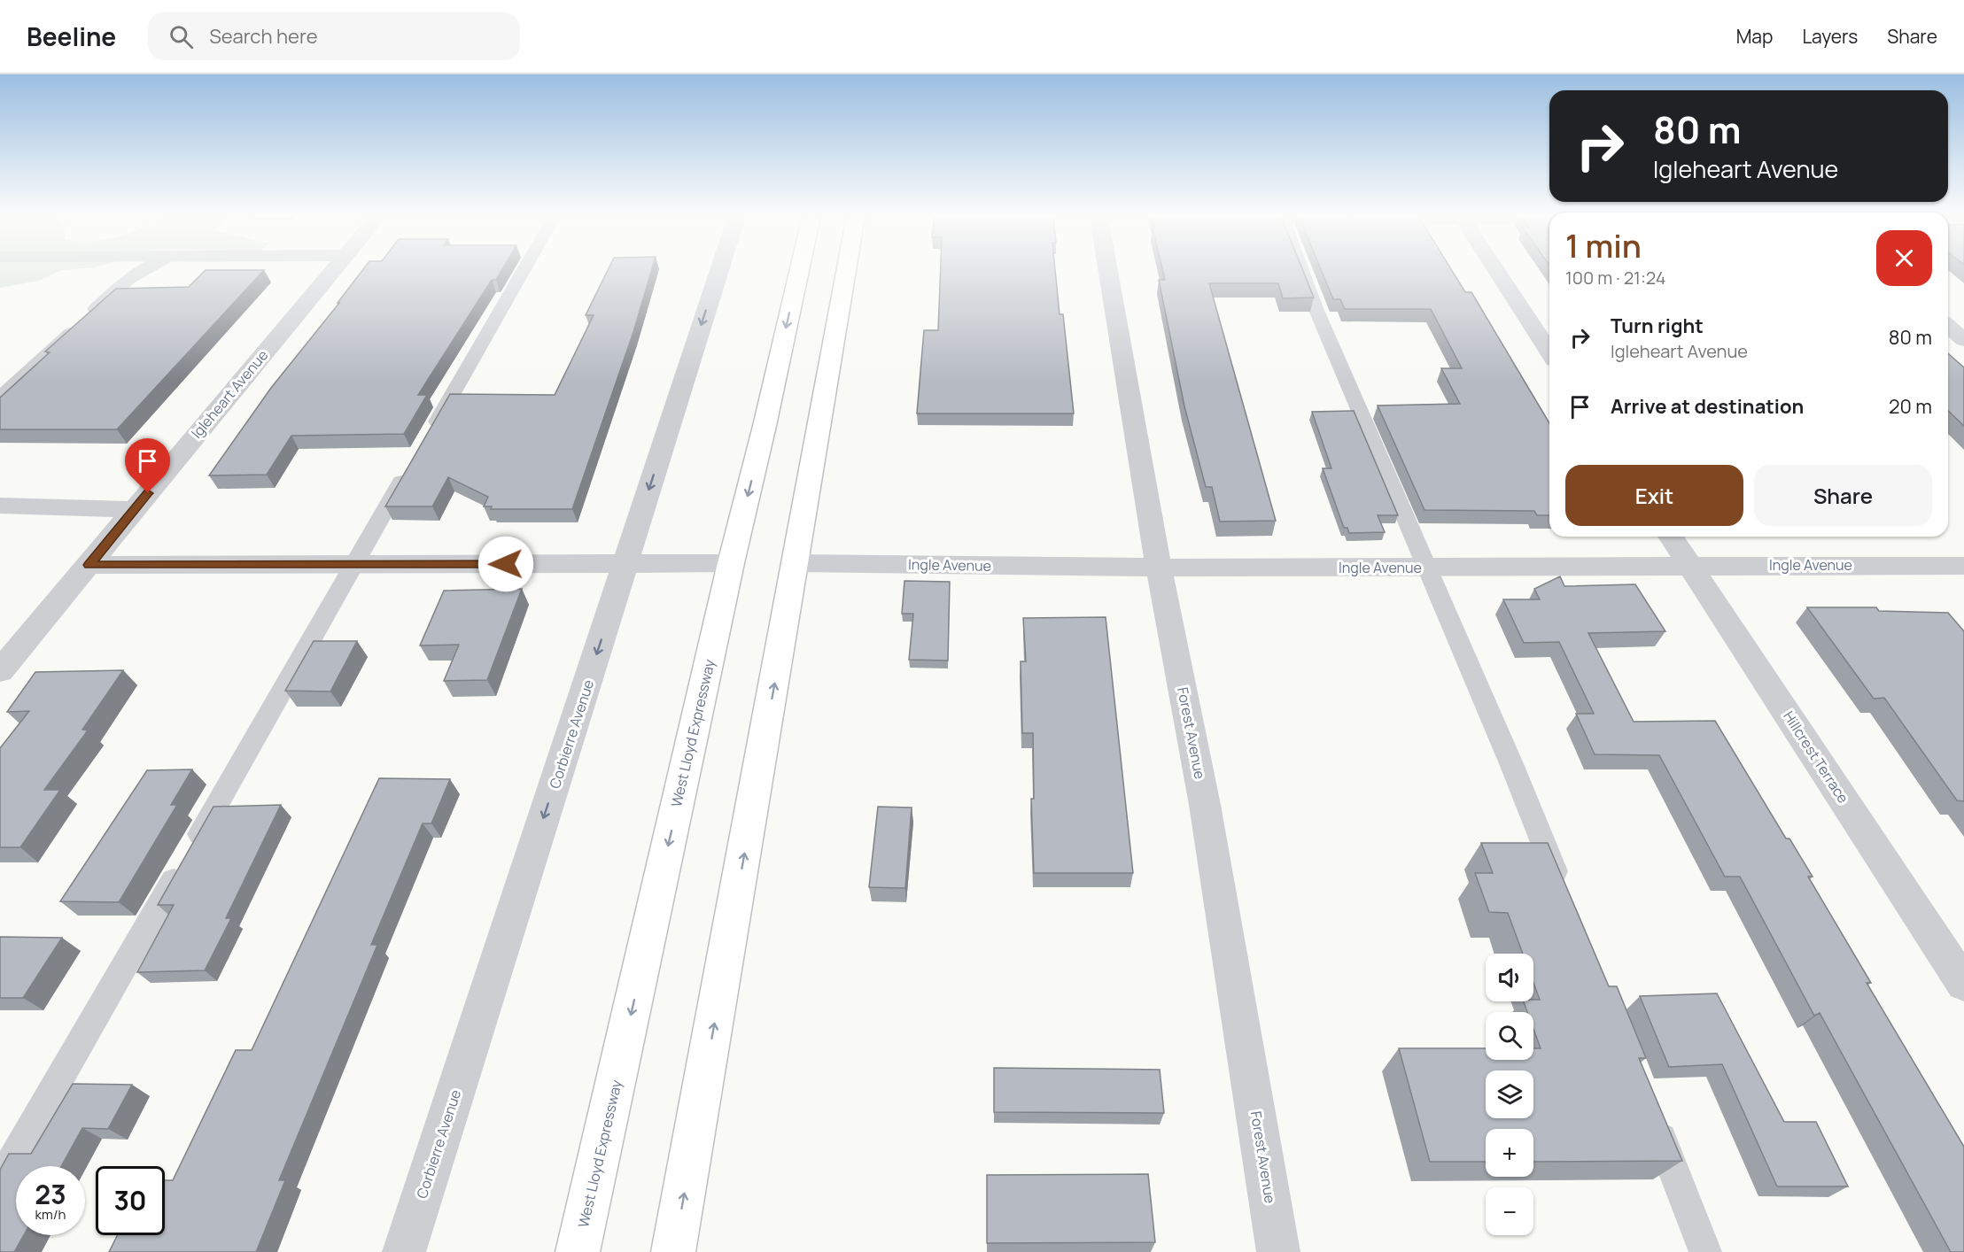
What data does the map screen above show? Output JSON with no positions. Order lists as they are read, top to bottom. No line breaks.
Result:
{"streets":{"highway":["West Lloyd Expressway"],"street":["Igleheart Avenue","Ingle Avenue","Forest Avenue","Corbierre Avenue","Hillcrest Terrace"]},"crossings":[["Ingle Avenue","Forest Avenue"],["Ingle Avenue","Hillcrest Terrace"]],"one_way":["Corbierre Avenue"],"page":{"header":"Beeline","search":"Search here","nav":["Map","Layers","Share"],"turn":["80 m","Igleheart Avenue"],"heading":["1 min","100 m · 21:24"],"list":[{"name":"Turn right","note":"Igleheart Avenue","value":"80 m"},{"name":"Arrive at destination","value":"20 m"}],"buttons":["Exit","Share"],"map_buttons":["+","−"],"speed":"23 km/h","limit":"30"}}
